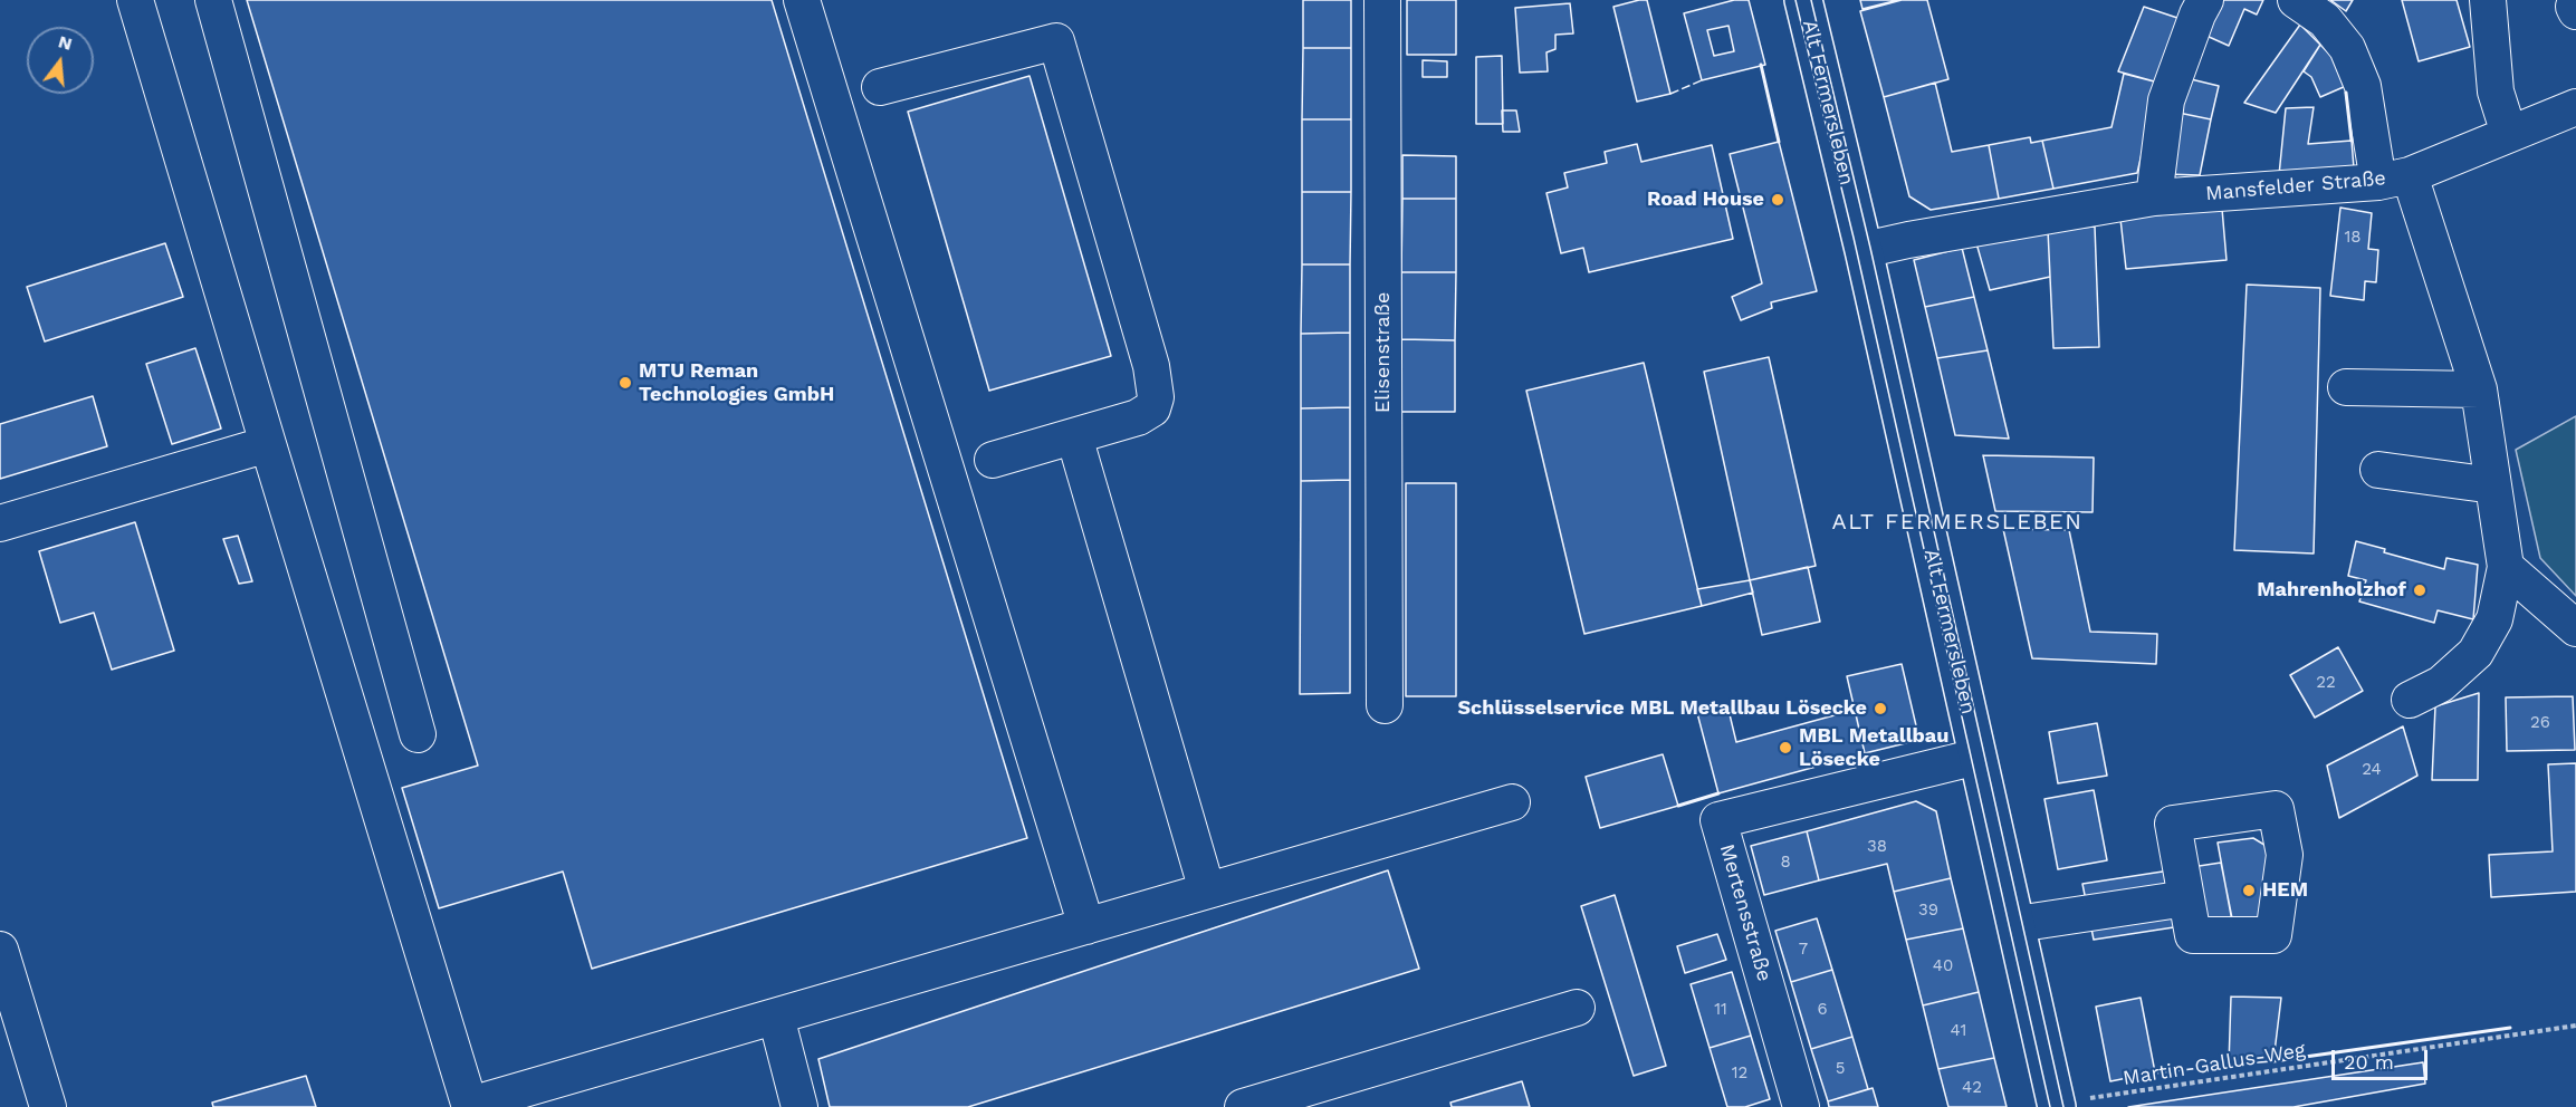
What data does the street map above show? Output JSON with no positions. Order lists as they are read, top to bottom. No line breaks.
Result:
{"streets":{"main road":["Alt Fermersleben"],"street":["Mansfelder Straße","Elisenstraße","Mertensstraße"],"path":["Martin-Gallus-Weg"]},"crossings":[["Alt Fermersleben","Mansfelder Straße"],["Alt Fermersleben","Mertensstraße"],["Alt Fermersleben","Martin-Gallus-Weg"]],"districts":["ALT FERMERSLEBEN"],"places":["Road House","MTU Reman Technologies GmbH","Mahrenholzhof","Schlüsselservice MBL Metallbau Lösecke","MBL Metallbau Lösecke","HEM"],"house_numbers":["18","22","26","24","38","8","39","7","40","11","6","41","5","12","42"],"scale_bar":"20 m","north":"top"}
